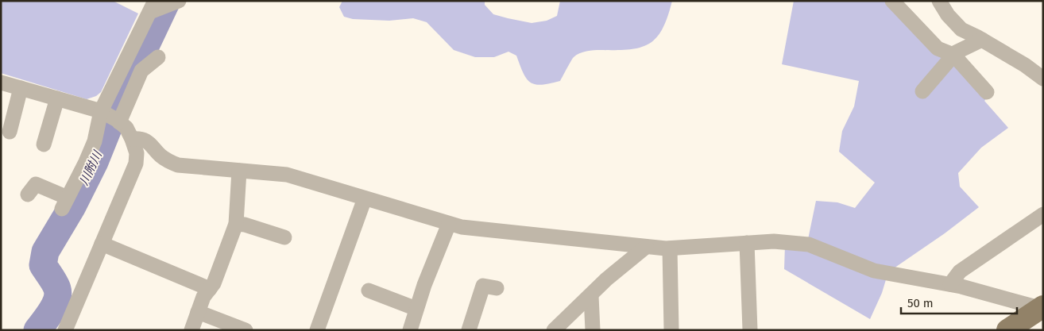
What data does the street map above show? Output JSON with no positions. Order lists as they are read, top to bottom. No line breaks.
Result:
{"water":["川附川"],"scale_bar":"50 m"}
